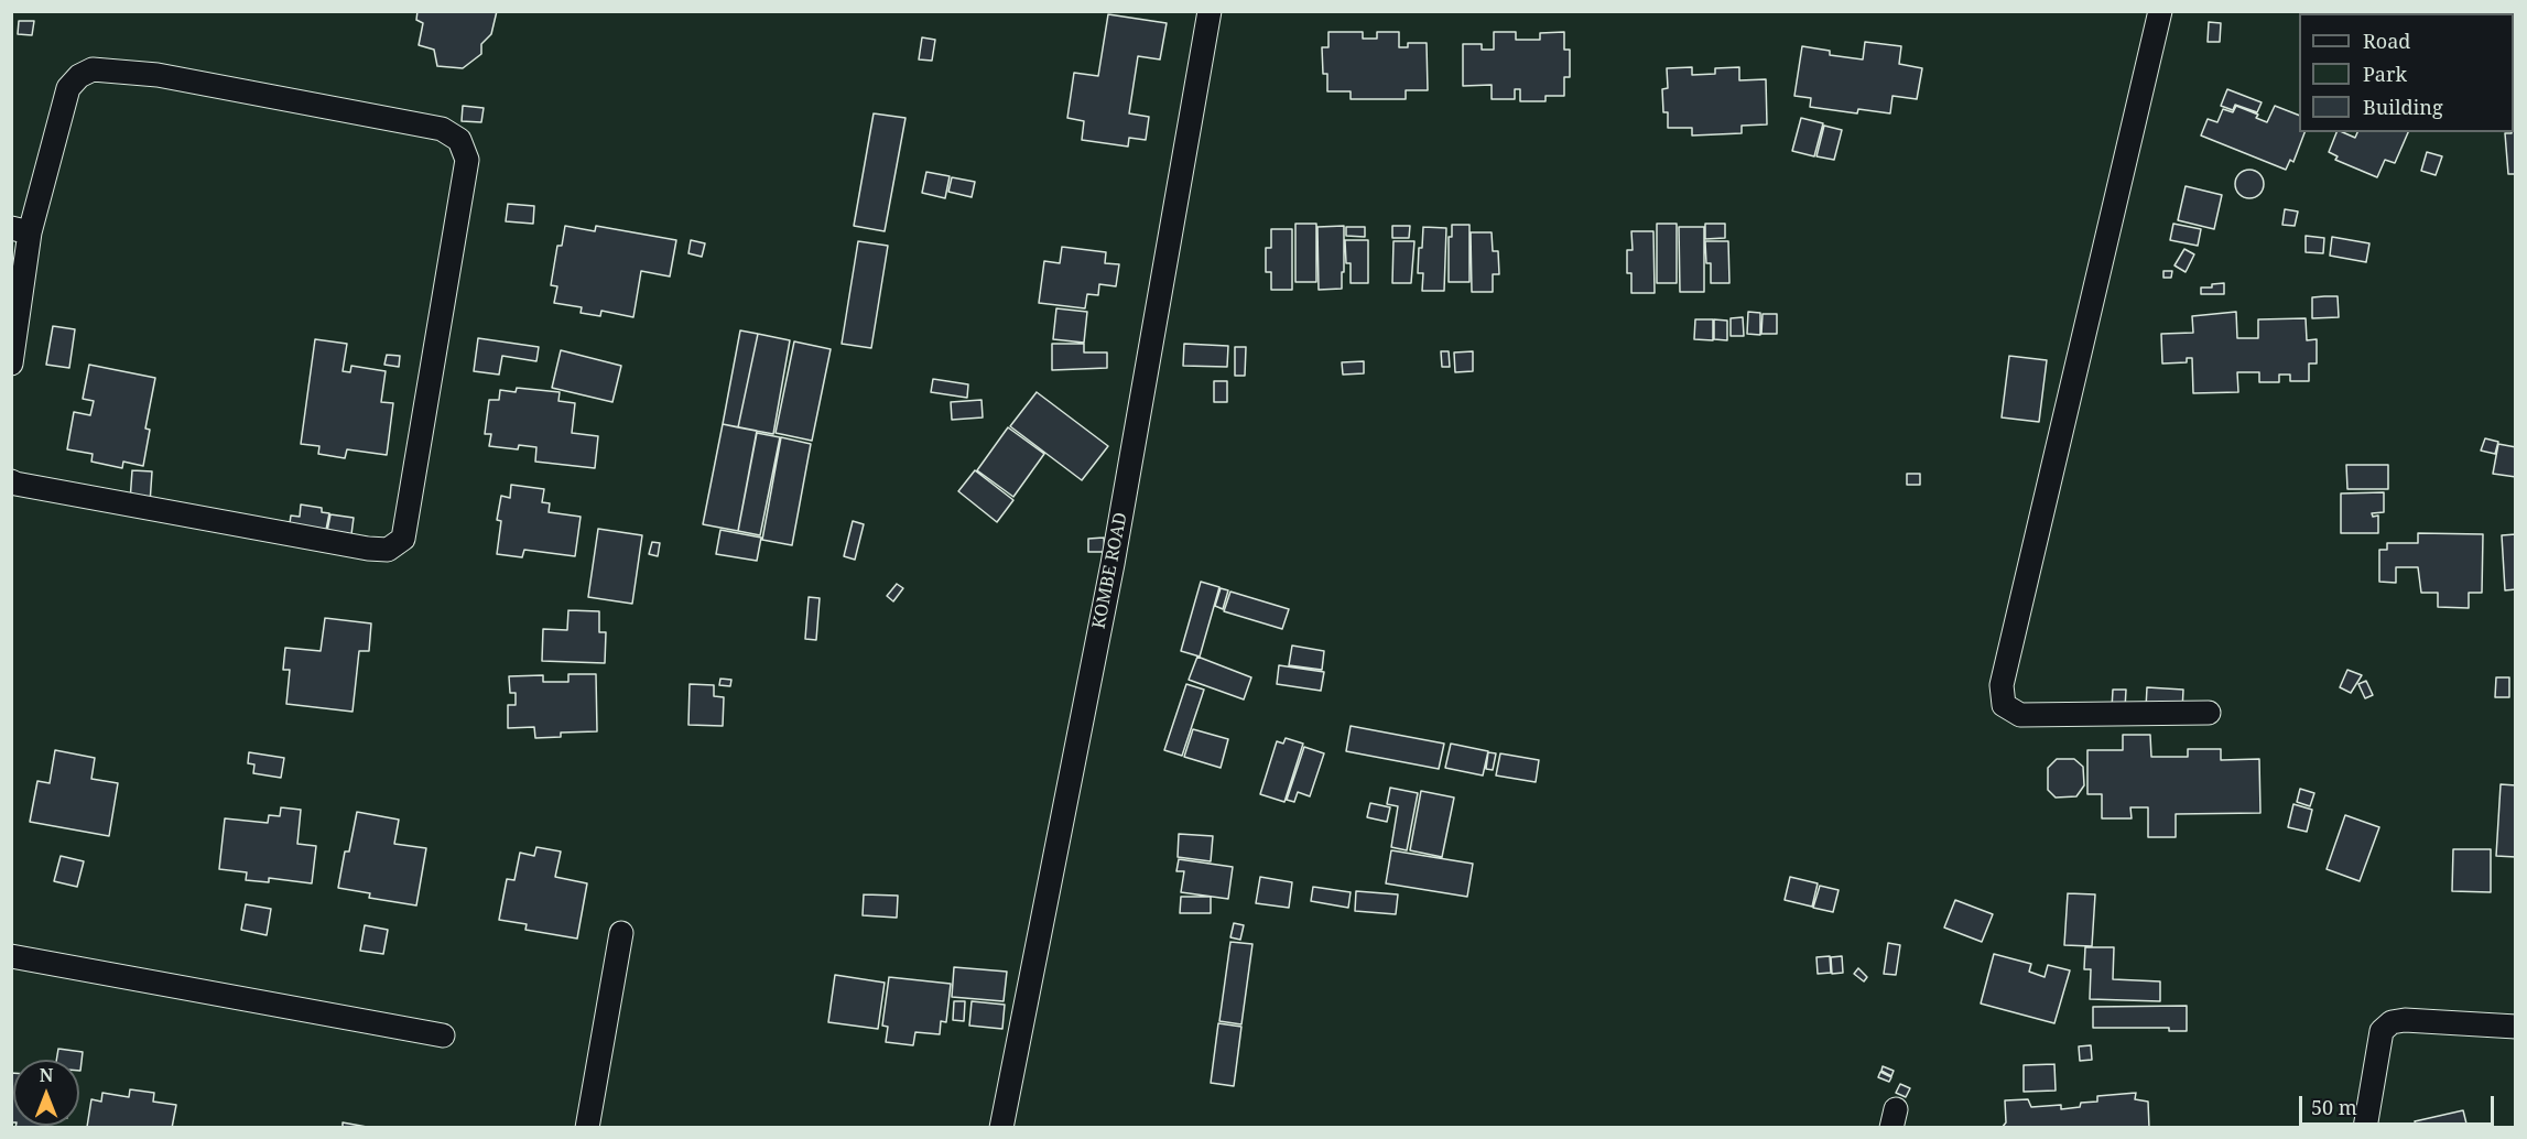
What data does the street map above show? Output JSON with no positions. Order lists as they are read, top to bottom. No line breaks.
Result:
{"streets":{"street":["KOMBE ROAD"]},"legend":["Road","Park","Building"],"scale_bar":"50 m","north":"top"}
